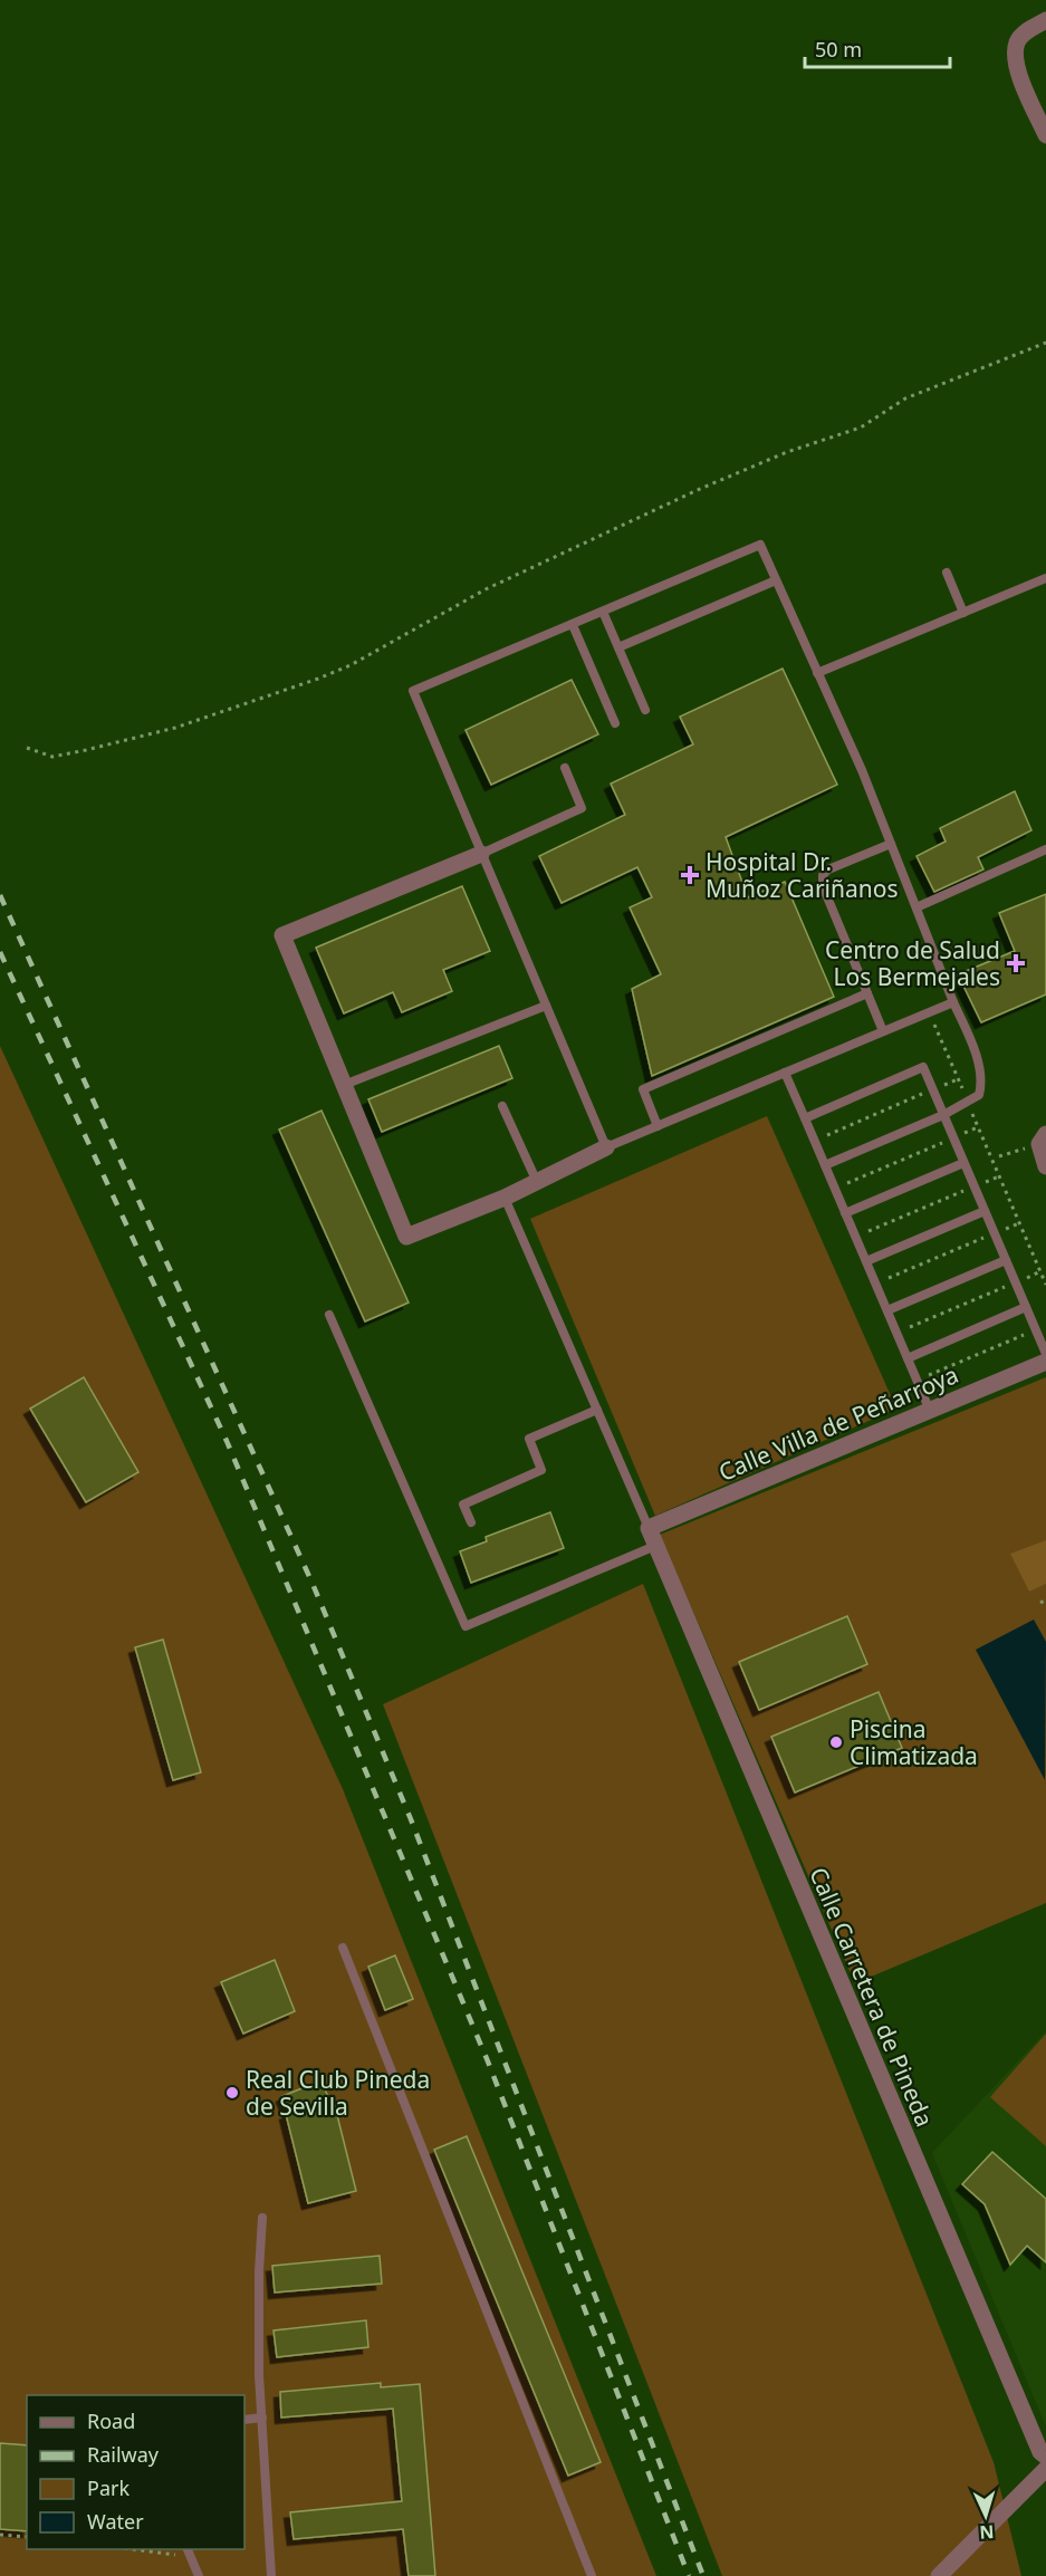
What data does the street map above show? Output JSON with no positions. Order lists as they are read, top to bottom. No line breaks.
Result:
{"streets":{"street":["Calle Villa de Peñarroya","Calle Carretera de Pineda"]},"crossings":[["Calle Villa de Peñarroya","Calle Carretera de Pineda"]],"places":{"health":["Hospital Dr. Muñoz Cariñanos","Centro de Salud Los Bermejales"],"other":["Piscina Climatizada","Real Club Pineda de Sevilla"]},"legend":["Road","Railway","Park","Water"],"scale_bar":"50 m","north":"bottom"}
